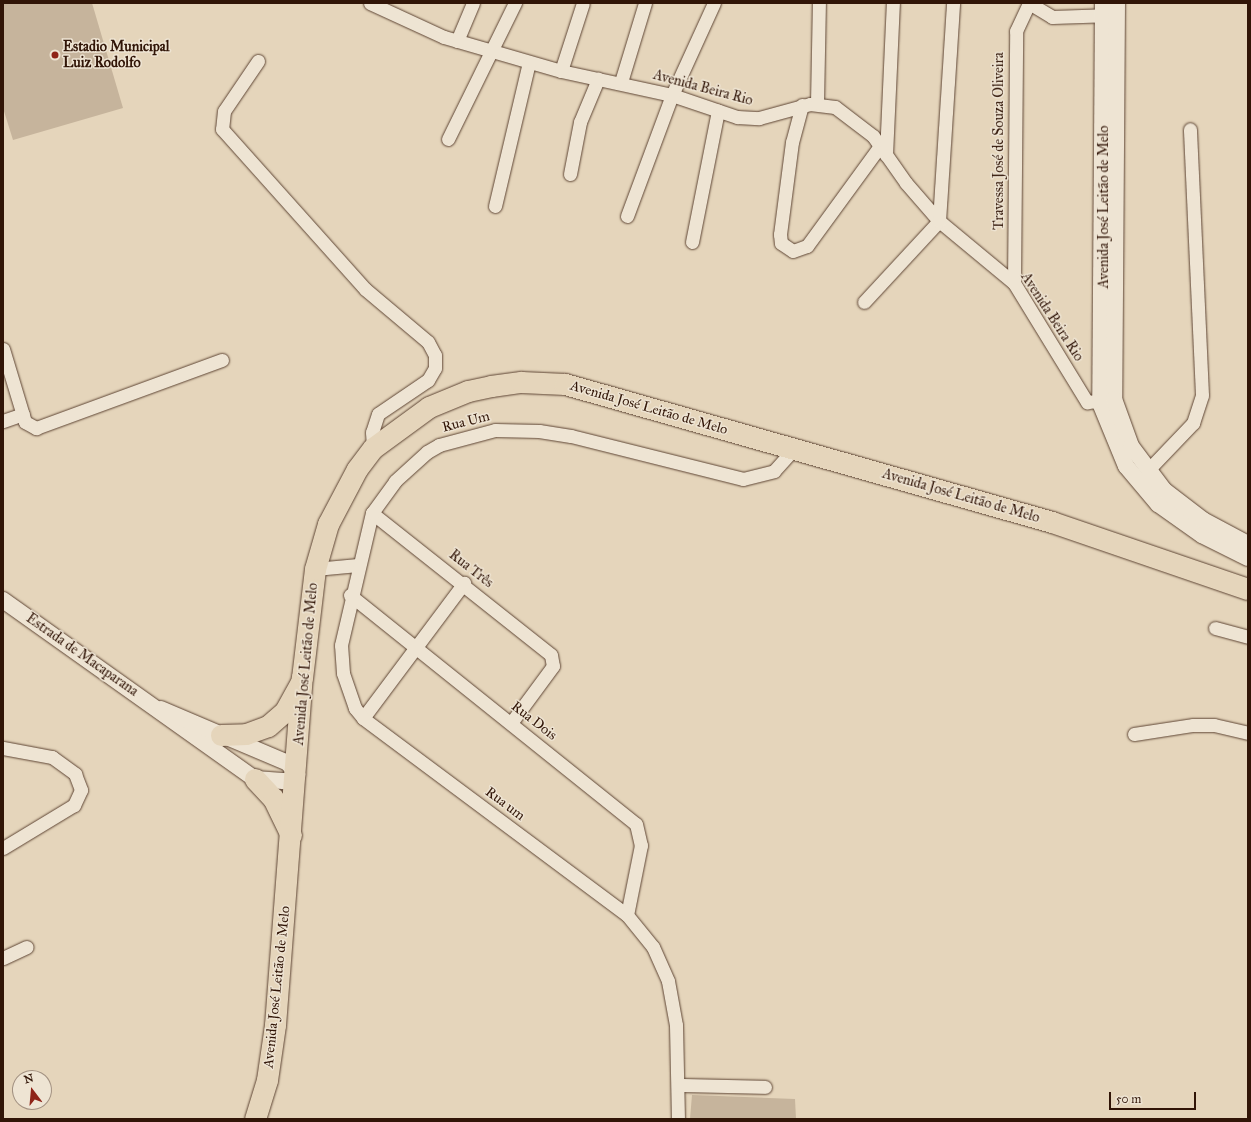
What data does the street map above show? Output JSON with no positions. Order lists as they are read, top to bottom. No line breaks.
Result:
{"streets":{"main road":["Avenida José Leitão de Melo"],"street":["Avenida Beira Rio","Travessa José de Souza Oliveira","Rua Um","Rua Três","Estrada de Macaparana","Rua Dois","Rua um"]},"crossings":[["Avenida Beira Rio","Travessa José de Souza Oliveira"],["Avenida Beira Rio","Avenida José Leitão de Melo"],["Avenida José Leitão de Melo","Rua Um"],["Avenida José Leitão de Melo","Estrada de Macaparana"],["Rua Um","Rua Três"],["Rua Um","Rua Dois"],["Rua Um","Rua um"],["Rua Três","Rua Dois"],["Rua Dois","Rua um"]],"places":["Estadio Municipal Luiz Rodolfo"],"scale_bar":"50 m","north":"top"}
